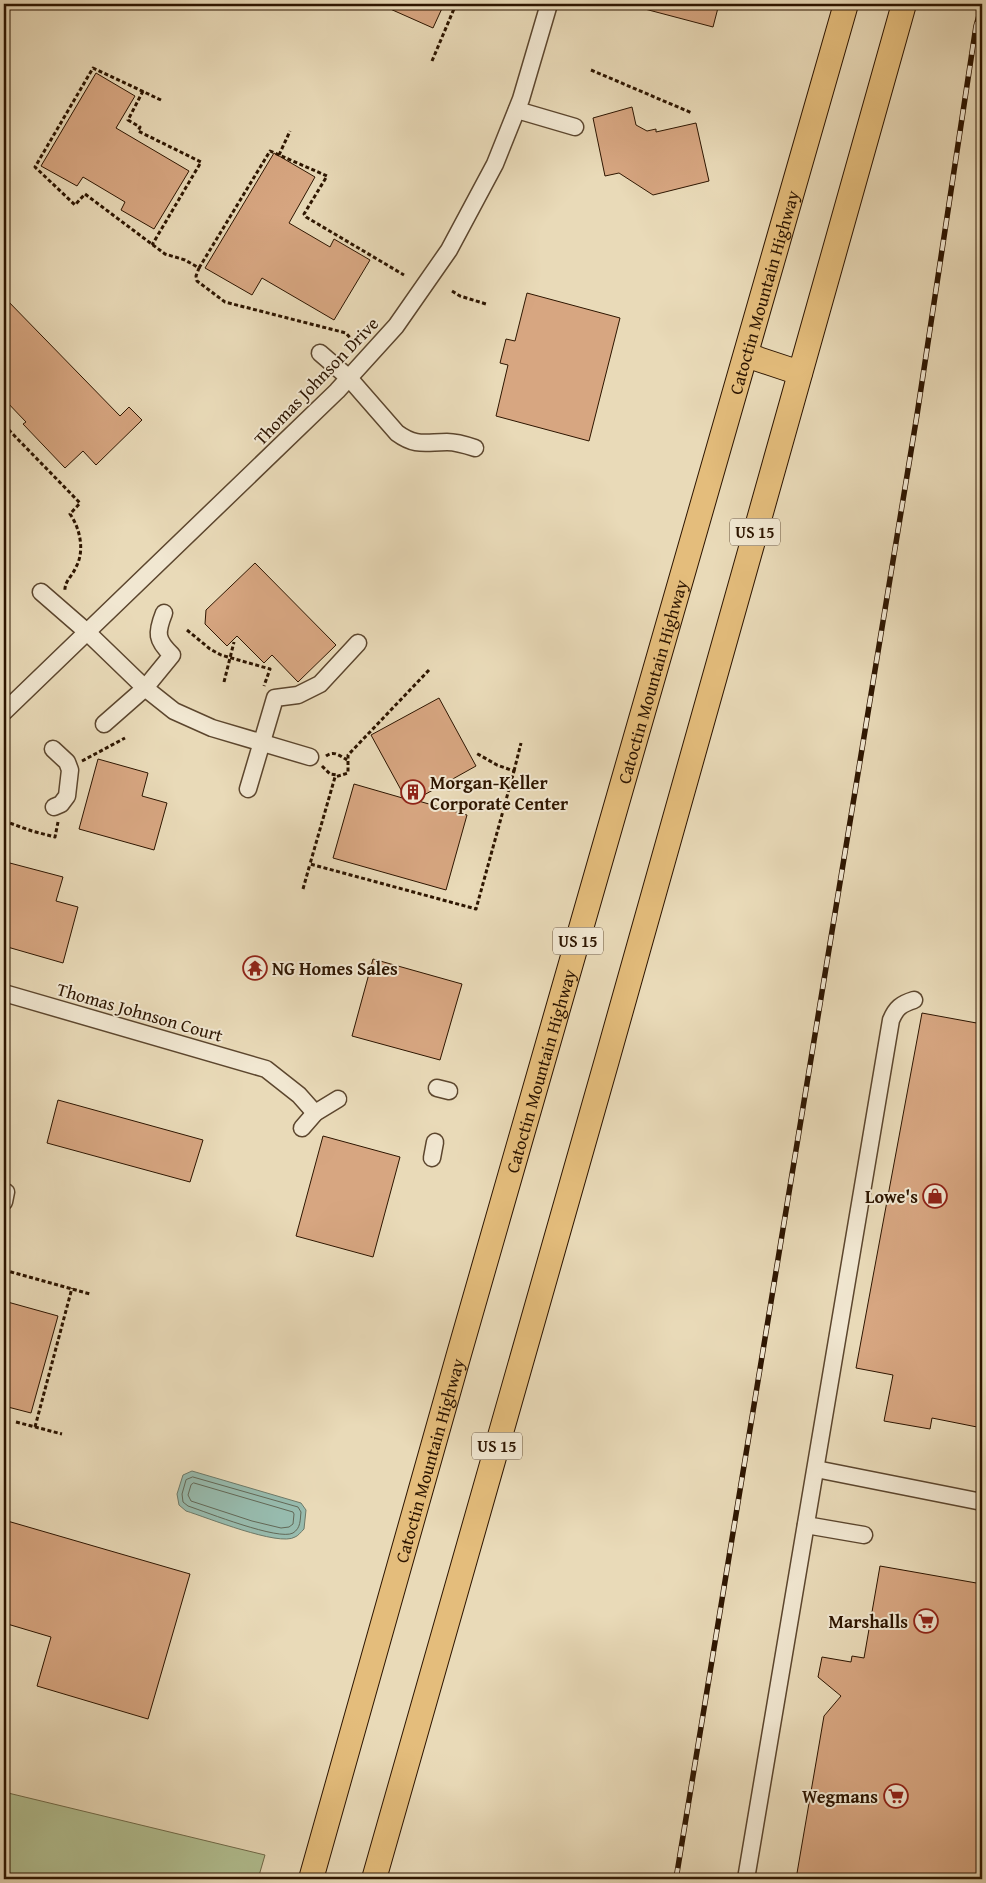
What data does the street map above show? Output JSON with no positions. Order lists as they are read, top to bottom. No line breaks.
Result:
{"streets":{"highway":["Catoctin Mountain Highway","US 15"],"street":["Thomas Johnson Drive","Thomas Johnson Court"]},"places":{"building":["Morgan-Keller Corporate Center"],"temple":["NG Homes Sales"],"shop":["Lowe's"],"supermarket":["Marshalls","Wegmans"]}}
